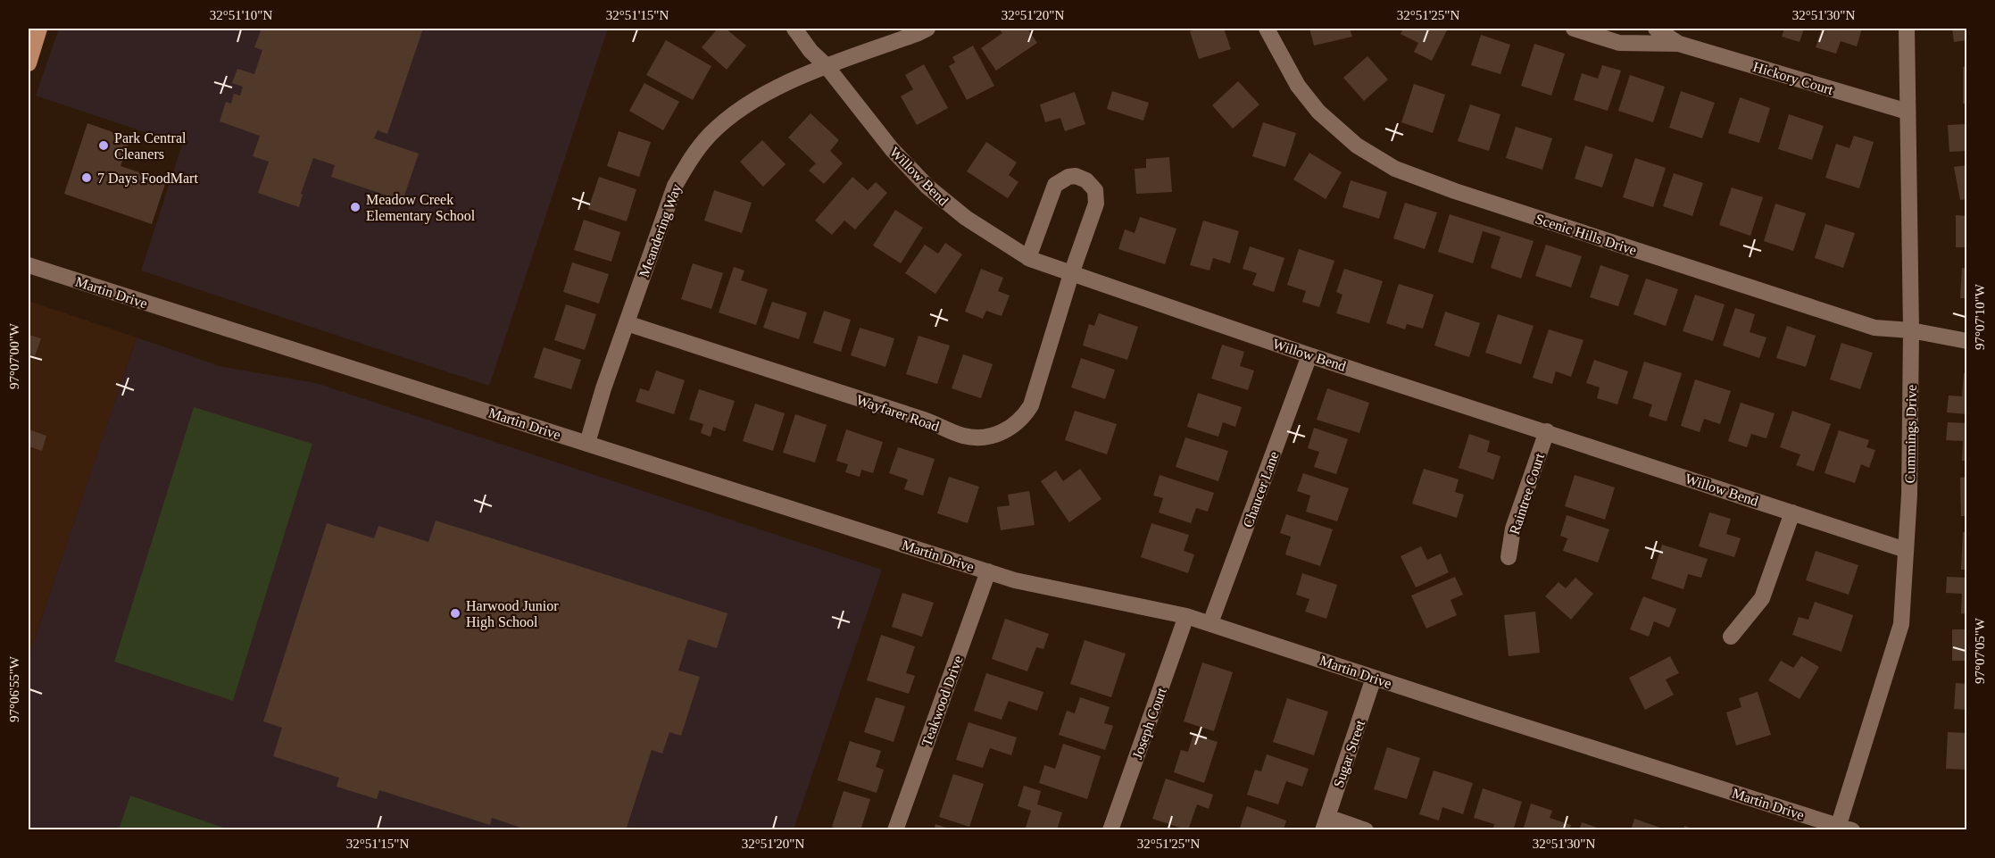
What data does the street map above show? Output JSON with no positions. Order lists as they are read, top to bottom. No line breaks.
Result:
{"streets":{"street":["Hickory Court","Willow Bend","Meandering Way","Scenic Hills Drive","Martin Drive","Wayfarer Road","Cummings Drive","Chaucer Lane","Raintree Court","Teakwood Drive","Joseph Court","Sugar Street"]},"crossings":[["Hickory Court","Cummings Drive"],["Willow Bend","Meandering Way"],["Willow Bend","Wayfarer Road"],["Willow Bend","Cummings Drive"],["Willow Bend","Chaucer Lane"],["Willow Bend","Raintree Court"],["Meandering Way","Martin Drive"],["Meandering Way","Wayfarer Road"],["Scenic Hills Drive","Cummings Drive"],["Martin Drive","Cummings Drive"],["Martin Drive","Chaucer Lane"],["Martin Drive","Teakwood Drive"],["Martin Drive","Joseph Court"],["Martin Drive","Sugar Street"]],"places":["Park Central Cleaners","7 Days FoodMart","Meadow Creek Elementary School","Harwood Junior High School"],"coordinates":["32°51'10\"N","32°51'15\"N","32°51'20\"N","32°51'25\"N","32°51'30\"N","97°07'10\"W","97°07'00\"W","97°07'05\"W","97°06'55\"W"]}
